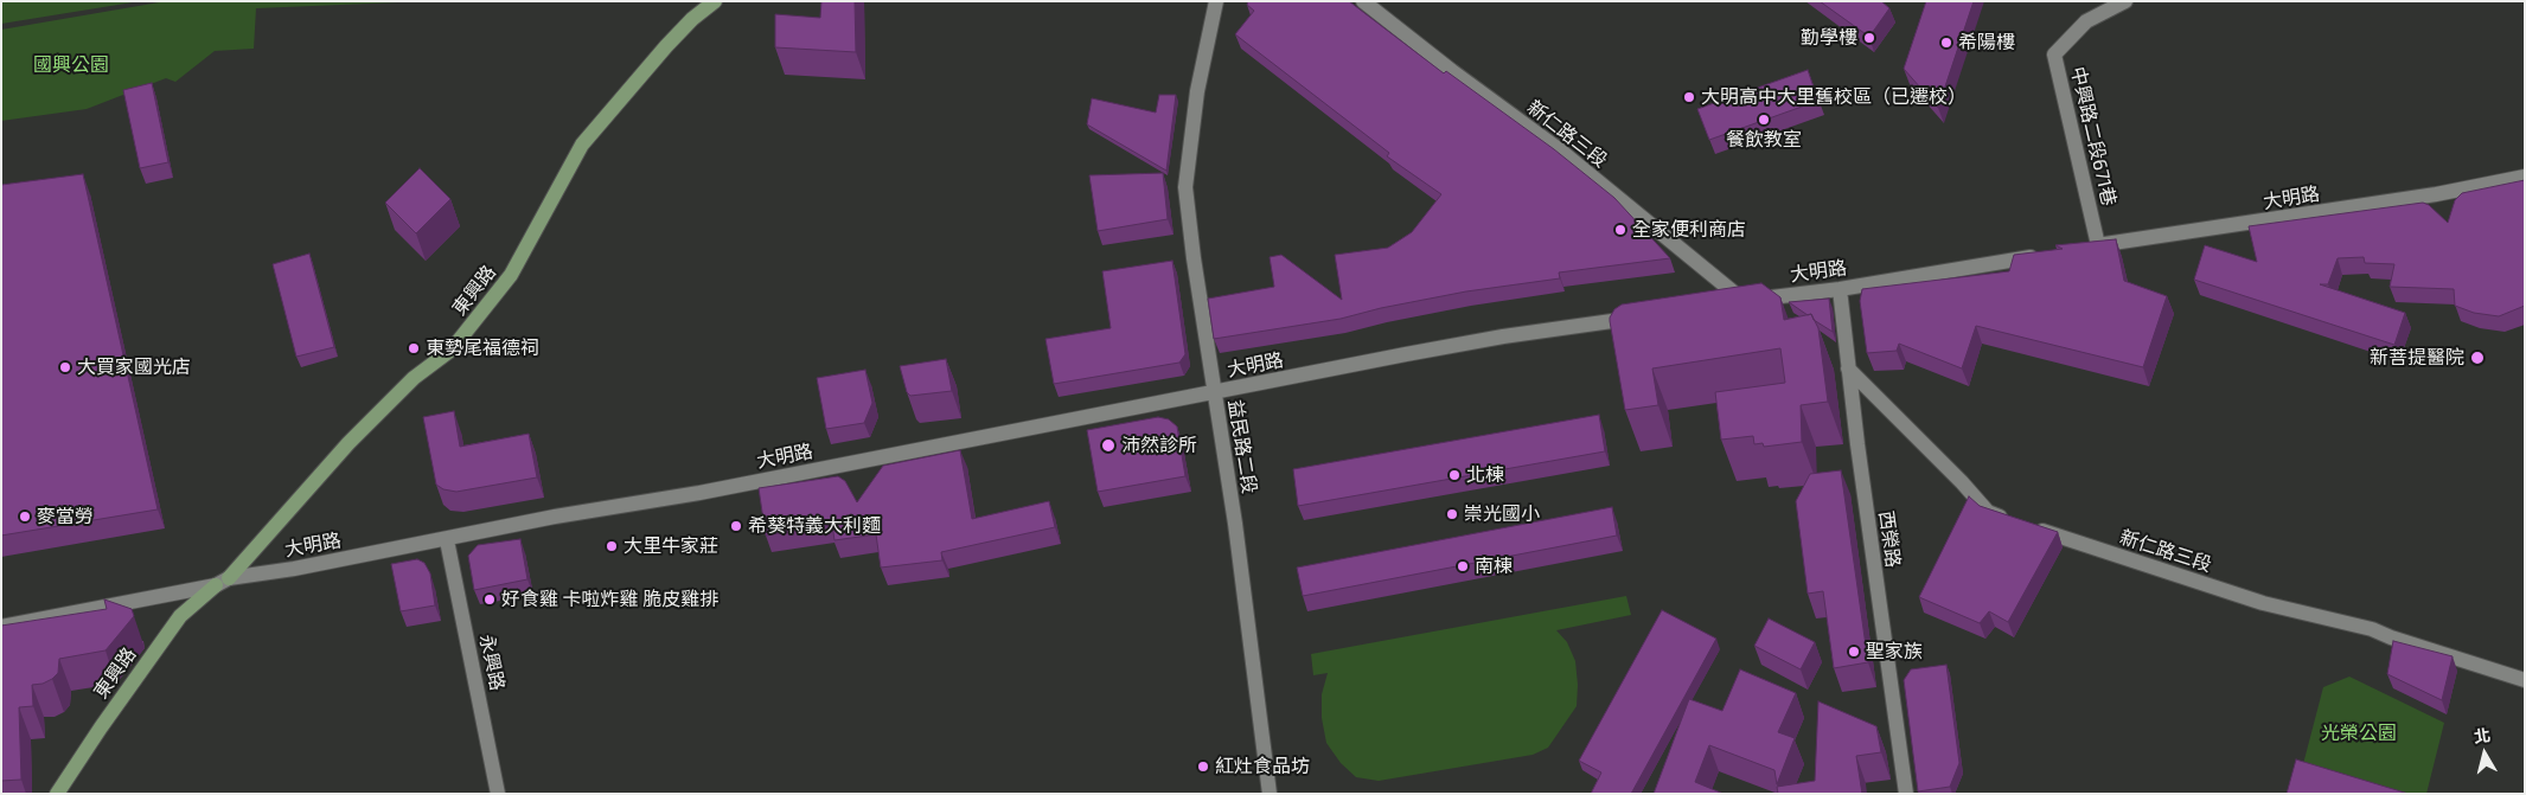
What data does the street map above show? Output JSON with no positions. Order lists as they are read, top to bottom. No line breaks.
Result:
{"streets":{"street":["新仁路三段","中興路二段671巷","大明路","東興路","益民路二段","西榮路","永興路"]},"crossings":[["新仁路三段","大明路"],["新仁路三段","西榮路"],["中興路二段671巷","大明路"],["大明路","東興路"],["大明路","益民路二段"],["大明路","西榮路"],["大明路","永興路"]],"parks":["國興公園","光榮公園"],"places":["勤學樓","希陽樓","大明高中大里舊校區（已遷校）","餐飲教室","全家便利商店","東勢尾福德祠","新菩提醫院","大買家國光店","沛然診所","北棟","崇光國小","麥當勞","希葵特義大利麵","大里牛家莊","南棟","好食雞 卡啦炸雞 脆皮雞排","聖家族","紅灶食品坊"],"north":"top"}
